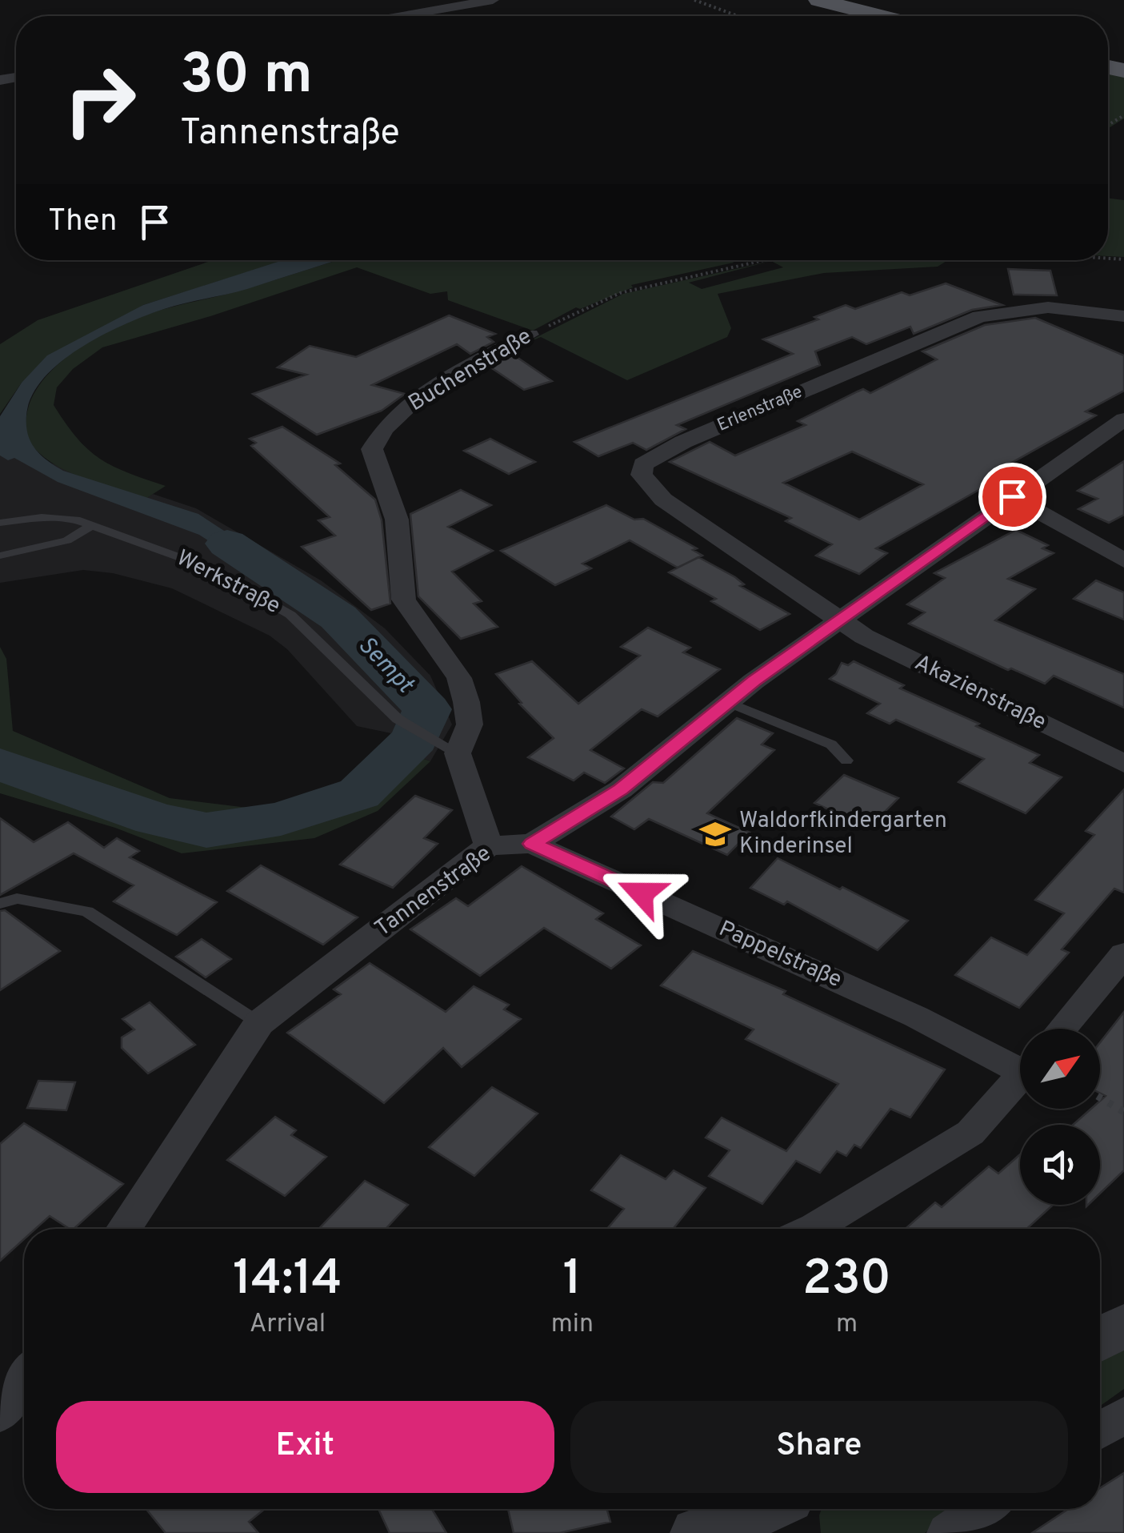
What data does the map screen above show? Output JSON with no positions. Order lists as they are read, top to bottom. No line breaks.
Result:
{"streets":{"street":["Buchenstraße","Erlenstraße","Akazienstraße","Tannenstraße","Pappelstraße"],"lane":["Werkstraße"]},"crossings":[["Buchenstraße","Werkstraße"],["Erlenstraße","Akazienstraße"],["Erlenstraße","Tannenstraße"],["Akazienstraße","Tannenstraße"],["Tannenstraße","Pappelstraße"]],"water":["Sempt"],"places":{"school or university":["Waldorfkindergarten Kinderinsel"]},"north":"top right","page":{"turn":["30 m","Tannenstraße"],"then":"Then","eta":["14:14","Arrival","1","min","230","m"],"buttons":["Exit","Share"]}}
